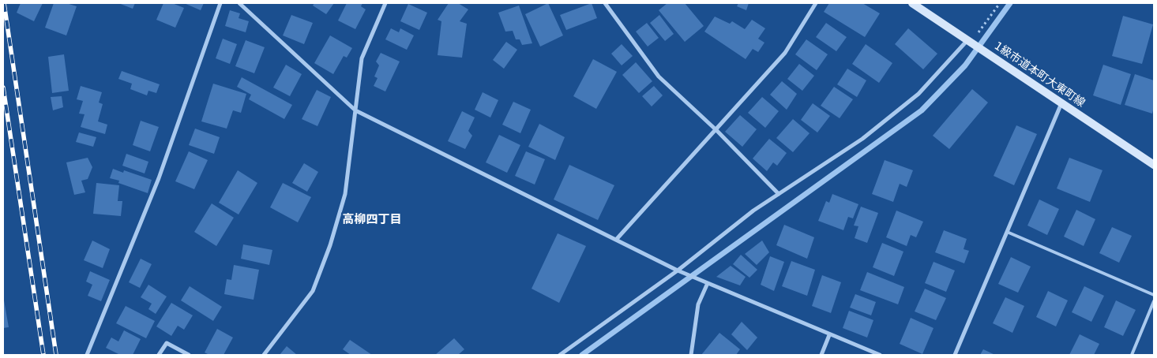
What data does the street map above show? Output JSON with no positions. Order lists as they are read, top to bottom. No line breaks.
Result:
{"streets":{"street":["1級市道本町大東町線"]},"districts":["高柳四丁目"]}
